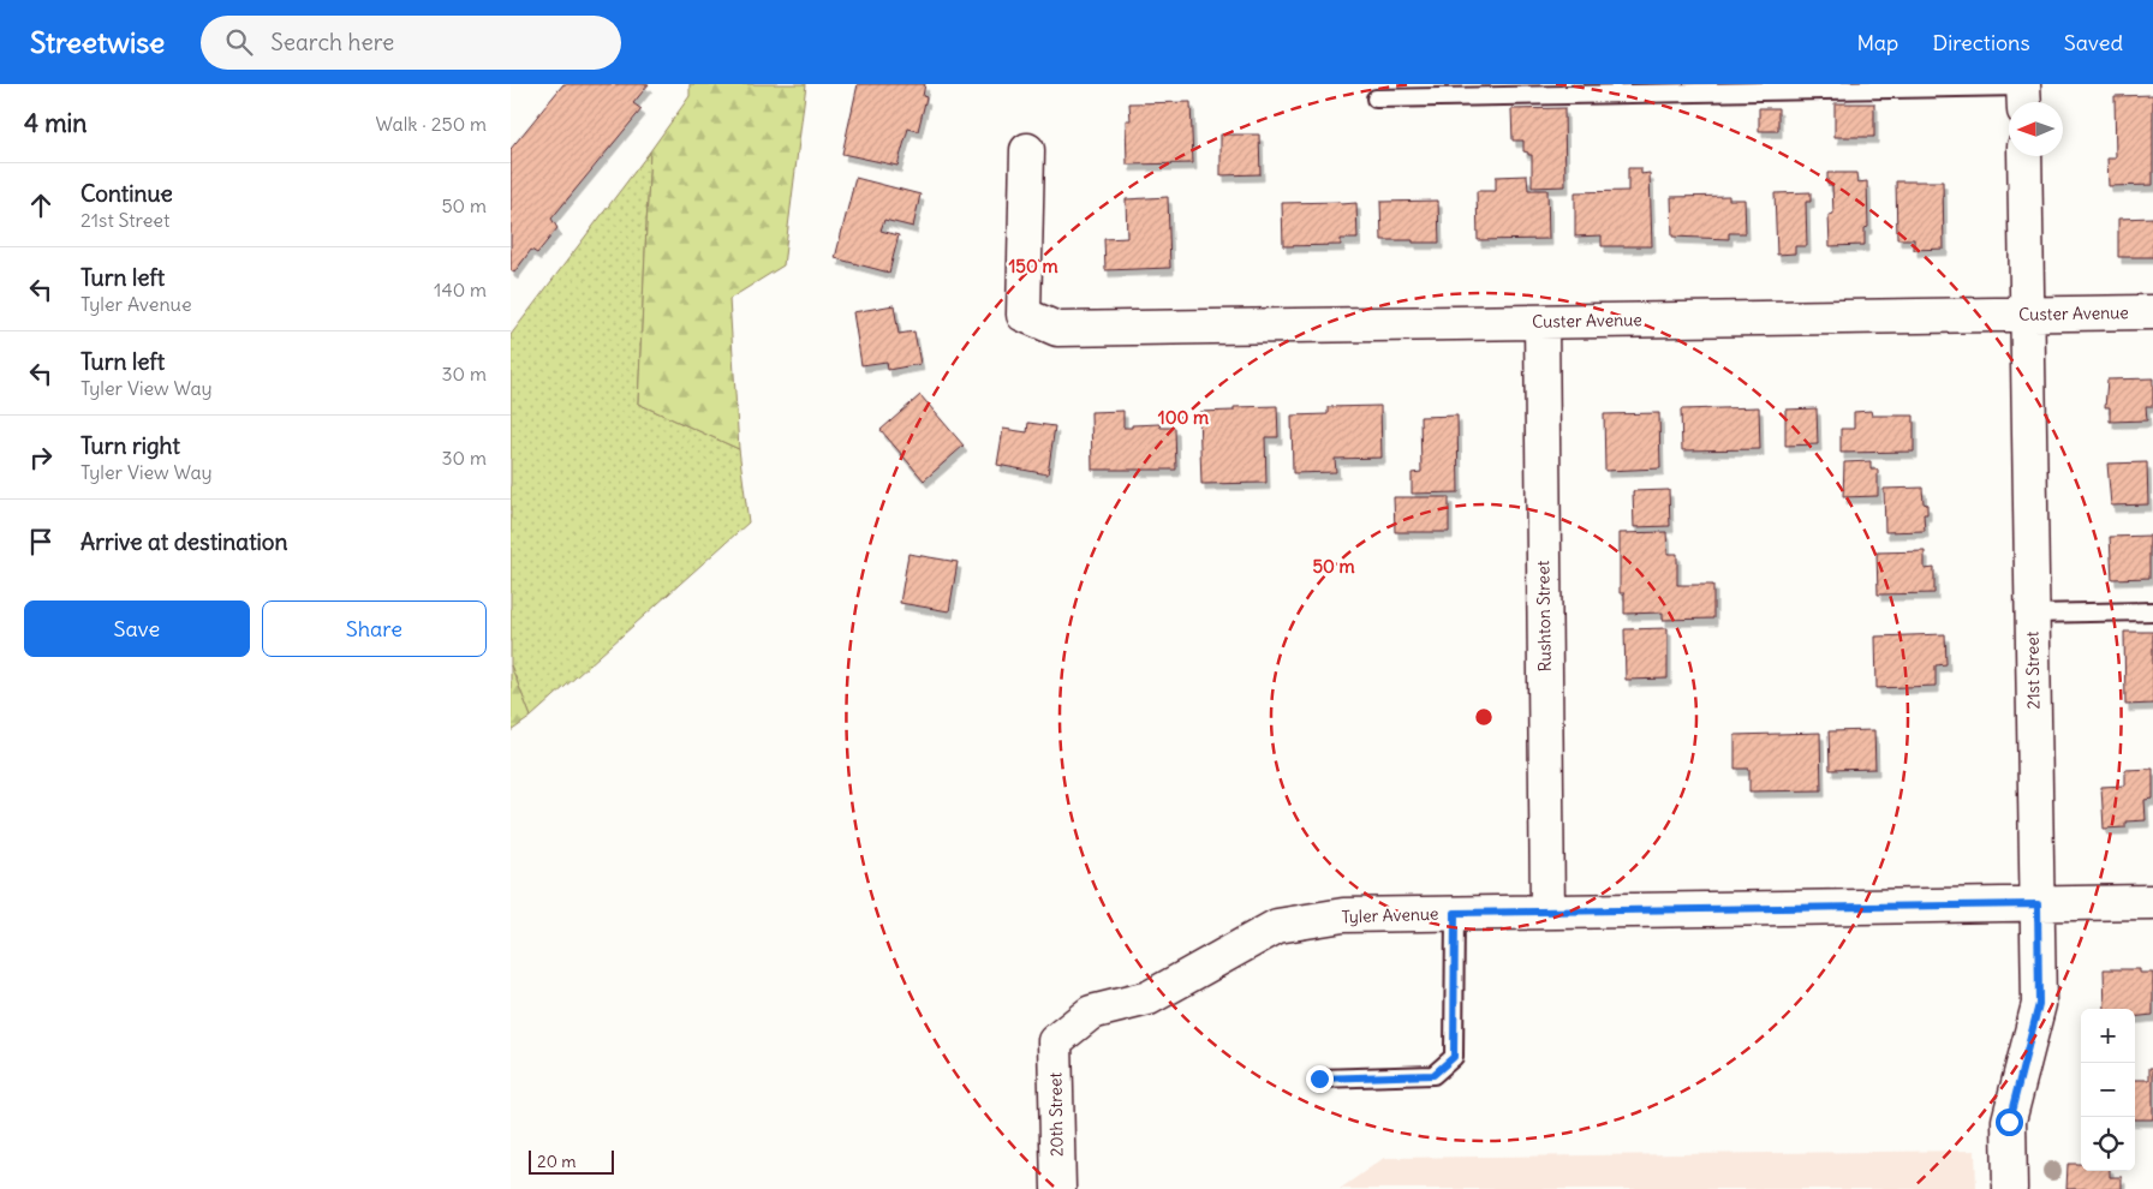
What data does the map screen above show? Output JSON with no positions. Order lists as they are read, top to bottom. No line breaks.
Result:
{"streets":{"street":["Custer Avenue","Rushton Street","21st Street","Tyler Avenue","20th Street"]},"crossings":[["Custer Avenue","Rushton Street"],["Custer Avenue","21st Street"],["Rushton Street","Tyler Avenue"],["21st Street","Tyler Avenue"],["Tyler Avenue","20th Street"]],"scale_bar":"20 m","north":"left","page":{"header":"Streetwise","search":"Search here","nav":["Map","Directions","Saved"],"heading":["4 min","Walk · 250 m"],"list":[["Continue","21st Street","50 m"],["Turn left","Tyler Avenue","140 m"],["Turn left","Tyler View Way","30 m"],["Turn right","Tyler View Way","30 m"],"Arrive at destination"],"buttons":["Save","Share"],"map_buttons":["+","−"],"scale":"20 m"},"rings":["150 m","100 m","50 m"]}
